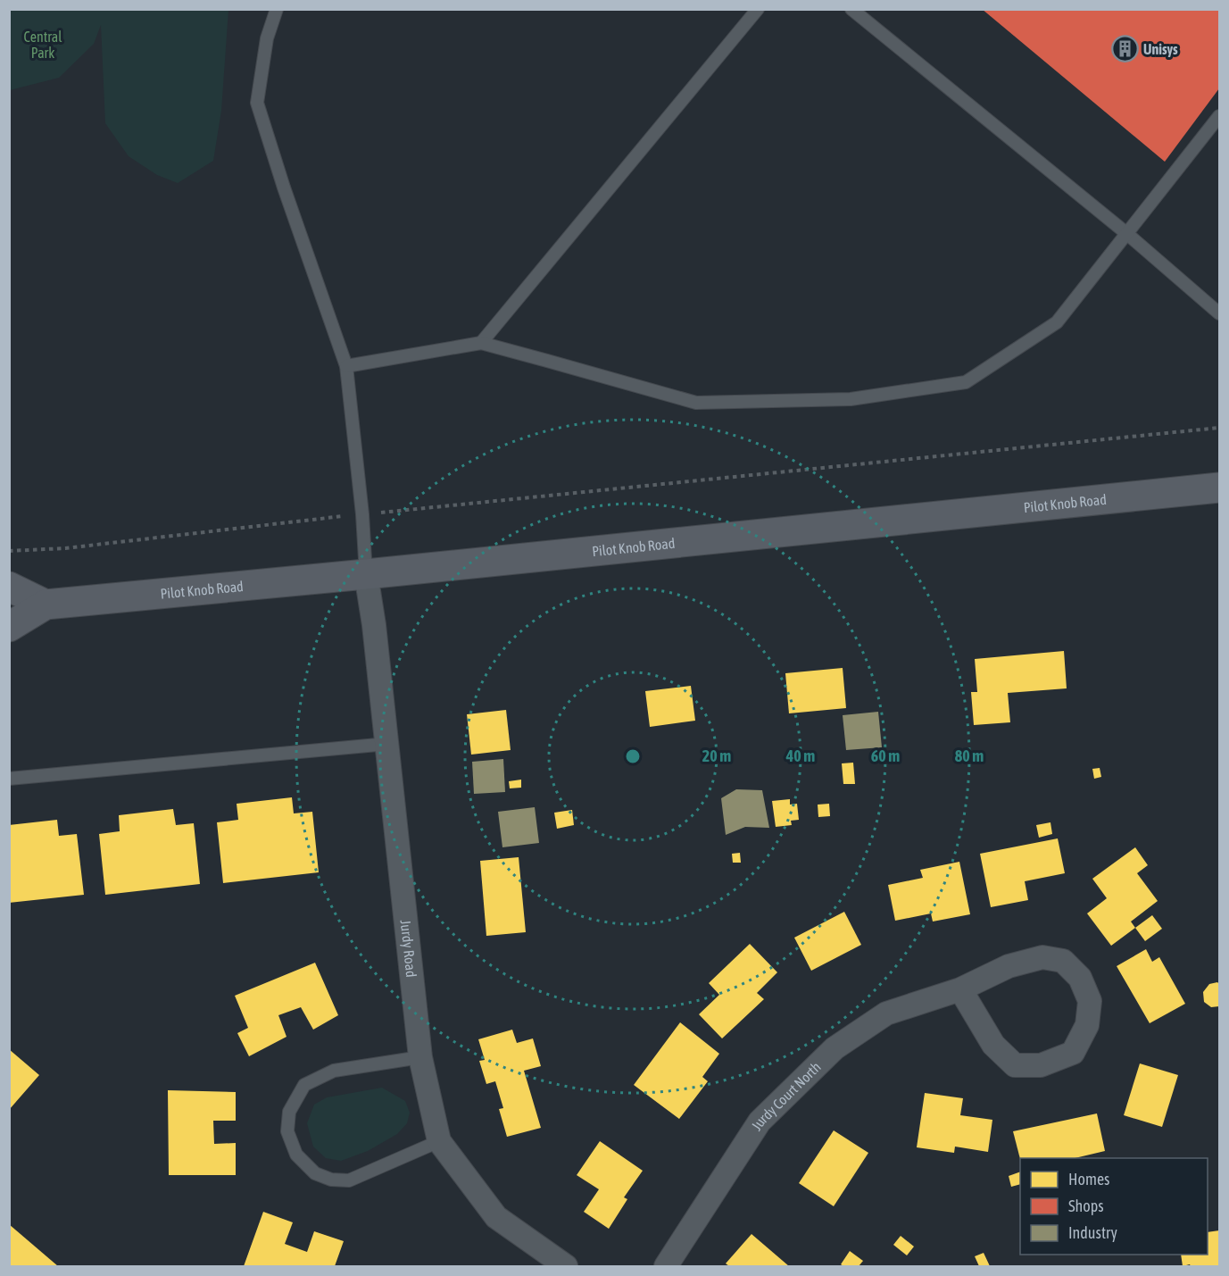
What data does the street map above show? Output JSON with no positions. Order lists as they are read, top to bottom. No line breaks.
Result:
{"streets":{"main road":["Pilot Knob Road"],"street":["Jurdy Road","Jurdy Court North"]},"crossings":[["Pilot Knob Road","Jurdy Road"]],"parks":["Central Park"],"places":{"building":["Unisys"]},"legend":["Homes","Shops","Industry"],"rings":["20 m","40 m","60 m","80 m"]}
